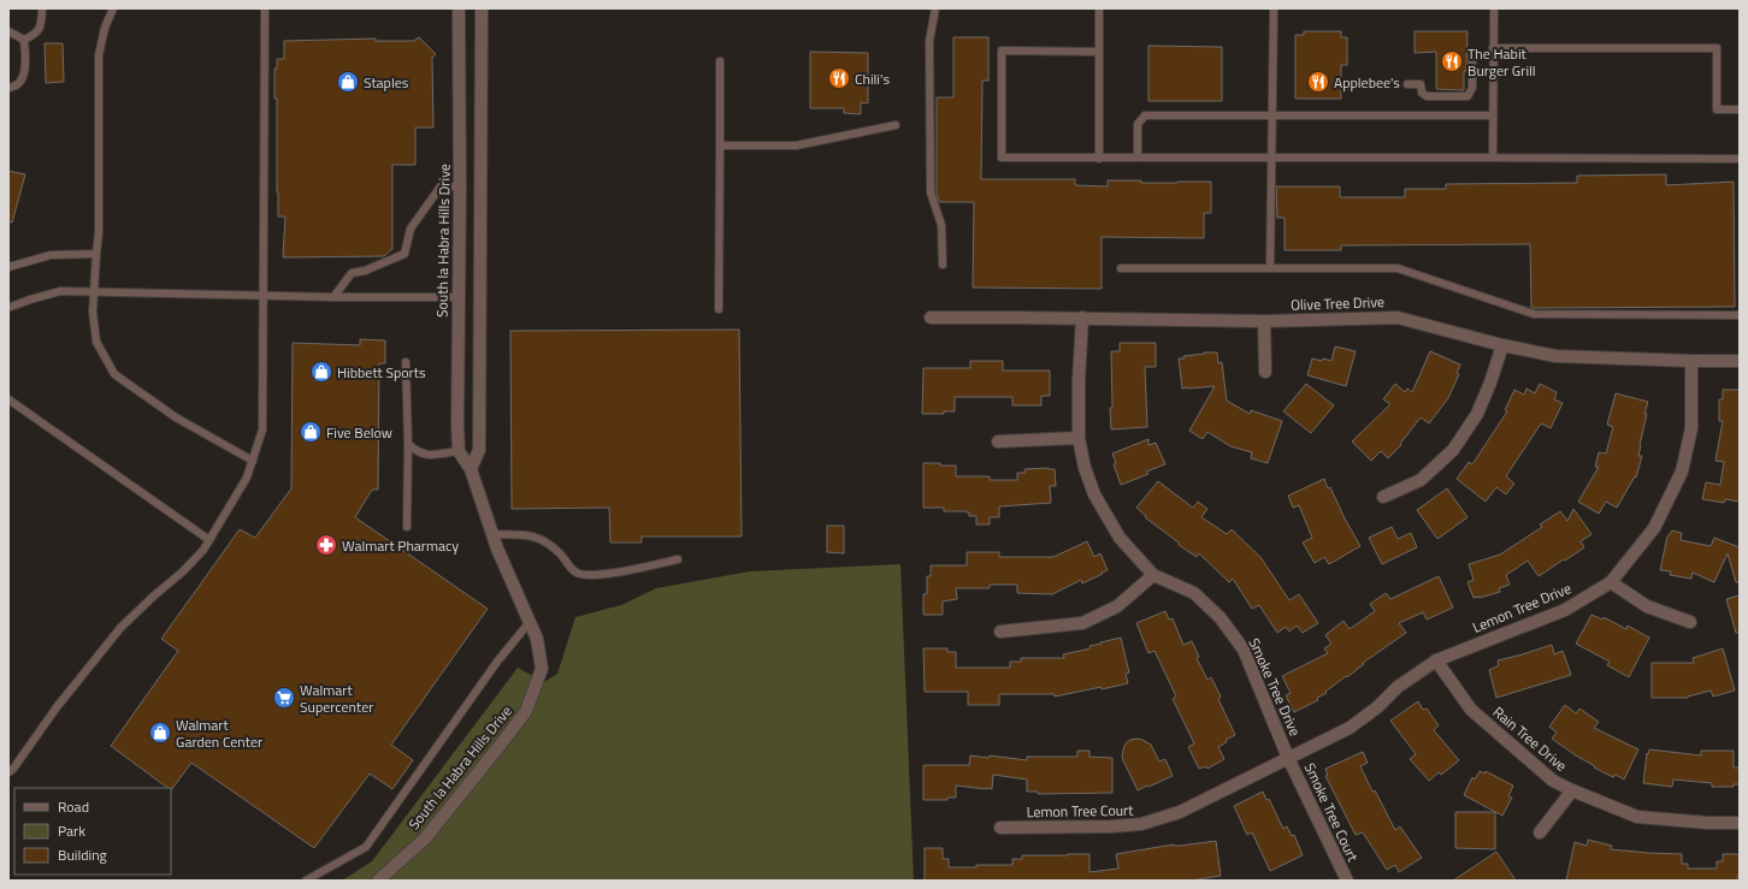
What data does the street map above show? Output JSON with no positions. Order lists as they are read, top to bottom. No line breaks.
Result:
{"streets":{"street":["South la Habra Hills Drive","Olive Tree Drive","Lemon Tree Drive","Smoke Tree Drive","Rain Tree Drive","Lemon Tree Court","Smoke Tree Court"]},"crossings":[["Olive Tree Drive","Lemon Tree Drive"],["Olive Tree Drive","Smoke Tree Drive"],["Lemon Tree Drive","Smoke Tree Drive"],["Lemon Tree Drive","Rain Tree Drive"],["Lemon Tree Drive","Lemon Tree Court"],["Lemon Tree Drive","Smoke Tree Court"],["Smoke Tree Drive","Lemon Tree Court"],["Smoke Tree Drive","Smoke Tree Court"],["Lemon Tree Court","Smoke Tree Court"]],"places":{"restaurant":["The Habit Burger Grill","Chili's","Applebee's"],"shop":["Staples","Hibbett Sports","Five Below","Walmart Garden Center"],"pharmacy":["Walmart Pharmacy"],"supermarket":["Walmart Supercenter"]},"legend":["Road","Park","Building"]}
